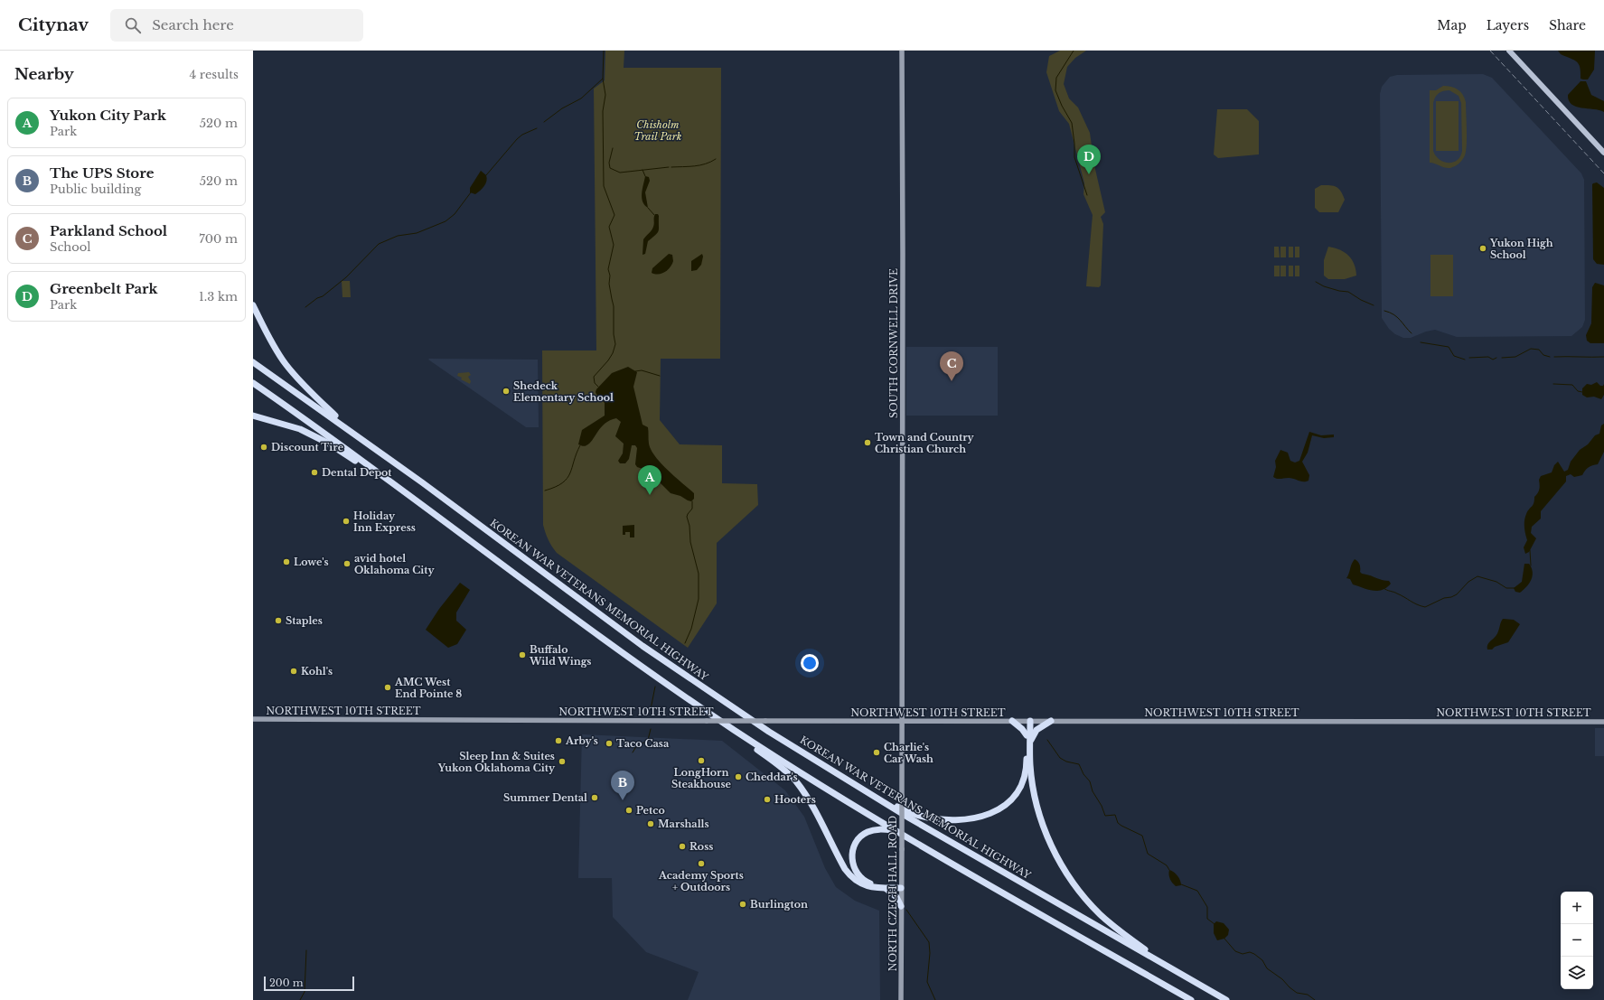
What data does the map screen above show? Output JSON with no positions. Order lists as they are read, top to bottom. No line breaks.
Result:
{"streets":{"highway":["KOREAN WAR VETERANS MEMORIAL HIGHWAY"],"main road":["SOUTH CORNWELL DRIVE","NORTHWEST 10TH STREET","NORTH CZECH HALL ROAD"]},"crossings":[["SOUTH CORNWELL DRIVE","NORTHWEST 10TH STREET"],["SOUTH CORNWELL DRIVE","NORTH CZECH HALL ROAD"],["NORTHWEST 10TH STREET","NORTH CZECH HALL ROAD"]],"parks":["Chisholm Trail Park"],"places":["Yukon High School","Shedeck Elementary School","Town and Country Christian Church","Discount Tire","Dental Depot","Holiday Inn Express","Lowe's","avid hotel Oklahoma City","Staples","Buffalo Wild Wings","Kohl's","AMC West End Pointe 8","Arby's","Taco Casa","Charlie's Car Wash","LongHorn Steakhouse","Sleep Inn & Suites Yukon Oklahoma City","Cheddar's","Summer Dental","Hooters","Petco","Marshalls","Ross","Academy Sports + Outdoors","Burlington"],"scale_bar":"200 m","page":{"header":"Citynav","search":"Search here","nav":["Map","Layers","Share"],"heading":["Nearby","4 results"],"list":[{"mark":"A","name":"Yukon City Park","note":"Park","value":"520 m"},{"mark":"B","name":"The UPS Store","note":"Public building","value":"520 m"},{"mark":"C","name":"Parkland School","note":"School","value":"700 m"},{"mark":"D","name":"Greenbelt Park","note":"Park","value":"1.3 km"}],"pins":["D","C","A","B"],"map_buttons":["+","−"],"scale":"200 m"}}
